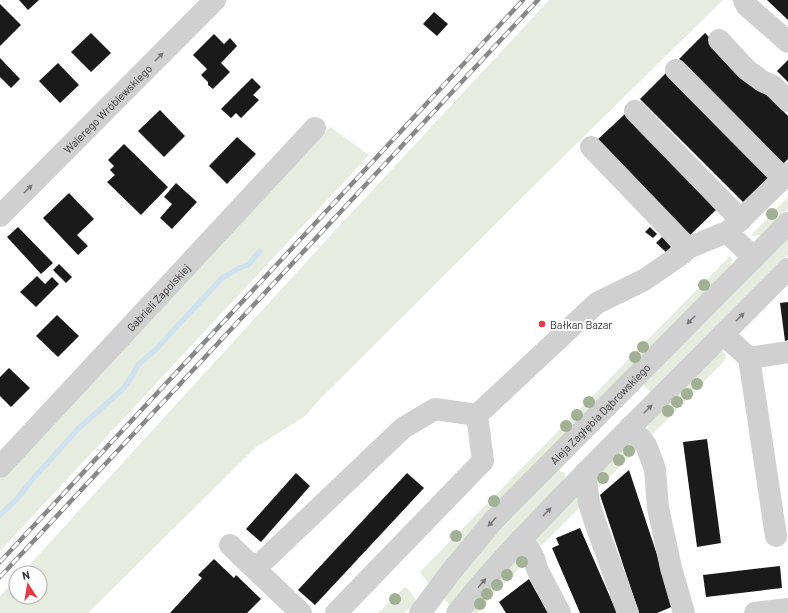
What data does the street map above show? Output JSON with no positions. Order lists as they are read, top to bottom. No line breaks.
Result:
{"streets":{"street":["Walerego Wróblewskiego","Gabrieli Zapolskiej","Aleja Zagłębia Dąbrowskiego"]},"one_way":["Walerego Wróblewskiego"],"places":["Bałkan Bazar"],"north":"top"}
